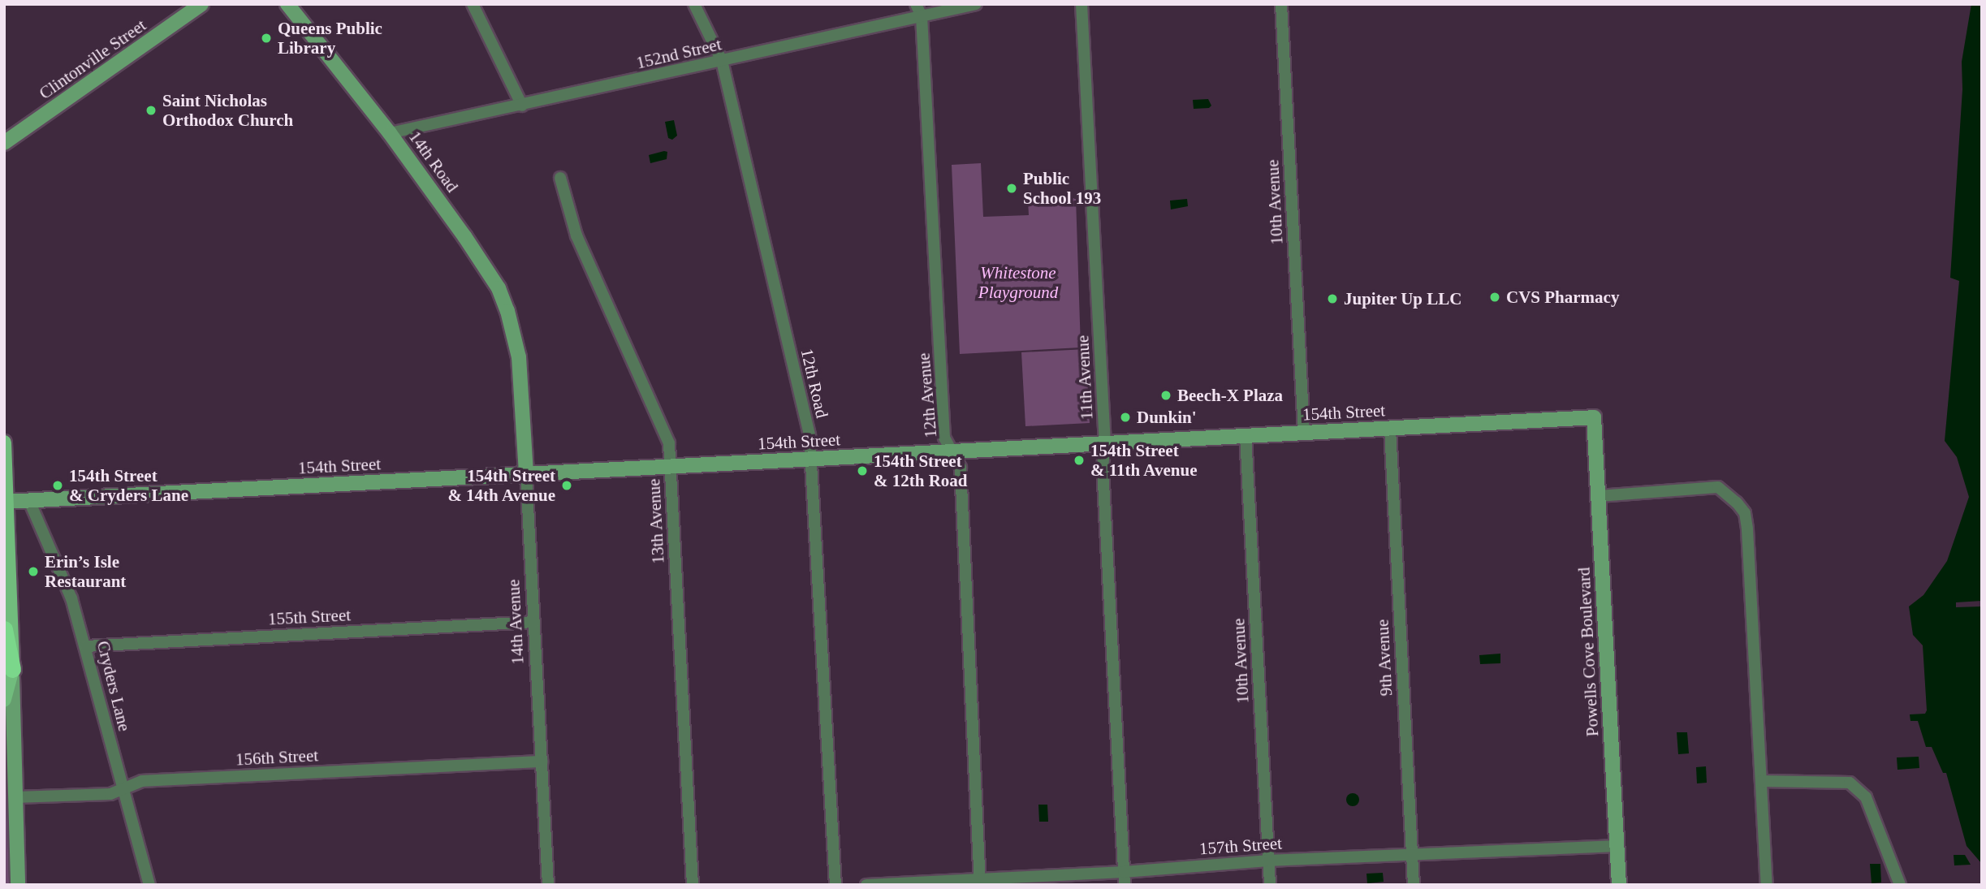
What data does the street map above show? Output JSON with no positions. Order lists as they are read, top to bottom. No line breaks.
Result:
{"streets":{"street":["152nd Street","Clintonville Street","14th Road","10th Avenue","11th Avenue","12th Road","12th Avenue","154th Street","13th Avenue","155th Street","14th Avenue","Powells Cove Boulevard","9th Avenue","Cryders Lane","156th Street","157th Street"]},"crossings":[["152nd Street","14th Road"],["152nd Street","12th Road"],["152nd Street","12th Avenue"],["14th Road","14th Avenue"],["10th Avenue","154th Street"],["10th Avenue","157th Street"],["11th Avenue","154th Street"],["11th Avenue","157th Street"],["12th Road","154th Street"],["12th Avenue","154th Street"],["12th Avenue","157th Street"],["154th Street","13th Avenue"],["154th Street","14th Avenue"],["154th Street","Powells Cove Boulevard"],["154th Street","9th Avenue"],["154th Street","Cryders Lane"],["155th Street","14th Avenue"],["155th Street","Cryders Lane"],["14th Avenue","156th Street"],["Powells Cove Boulevard","157th Street"],["9th Avenue","157th Street"],["Cryders Lane","156th Street"]],"parks":["Whitestone Playground"],"places":["Queens Public Library","Saint Nicholas Orthodox Church","Public School 193","CVS Pharmacy","Jupiter Up LLC","Beech-X Plaza","Dunkin'","154th Street & 11th Avenue","154th Street & 12th Road","154th Street & Cryders Lane","154th Street & 14th Avenue","Erin’s Isle Restaurant"]}
